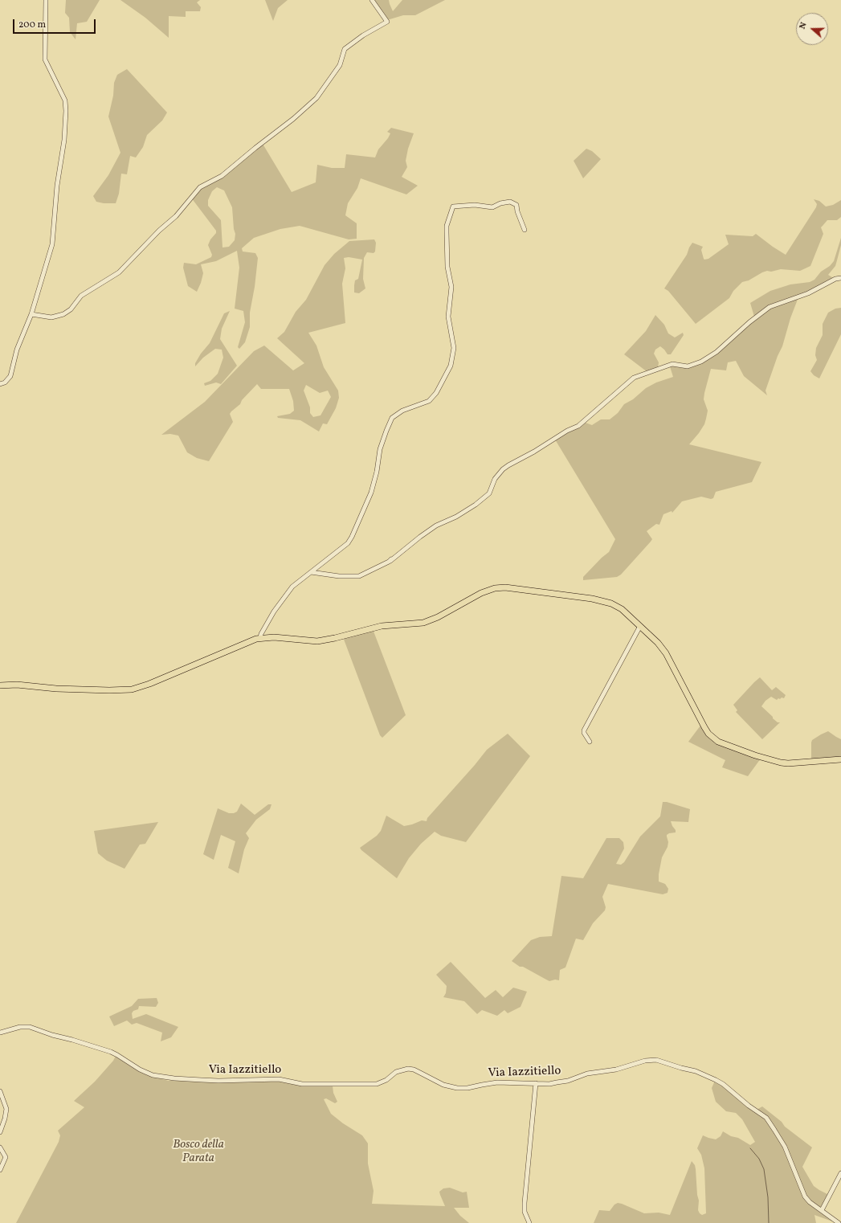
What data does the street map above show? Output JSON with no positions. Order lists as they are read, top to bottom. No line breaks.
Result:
{"streets":{"street":["Via Iazzitiello"]},"parks":["Bosco della Parata"],"scale_bar":"200 m","north":"left"}
